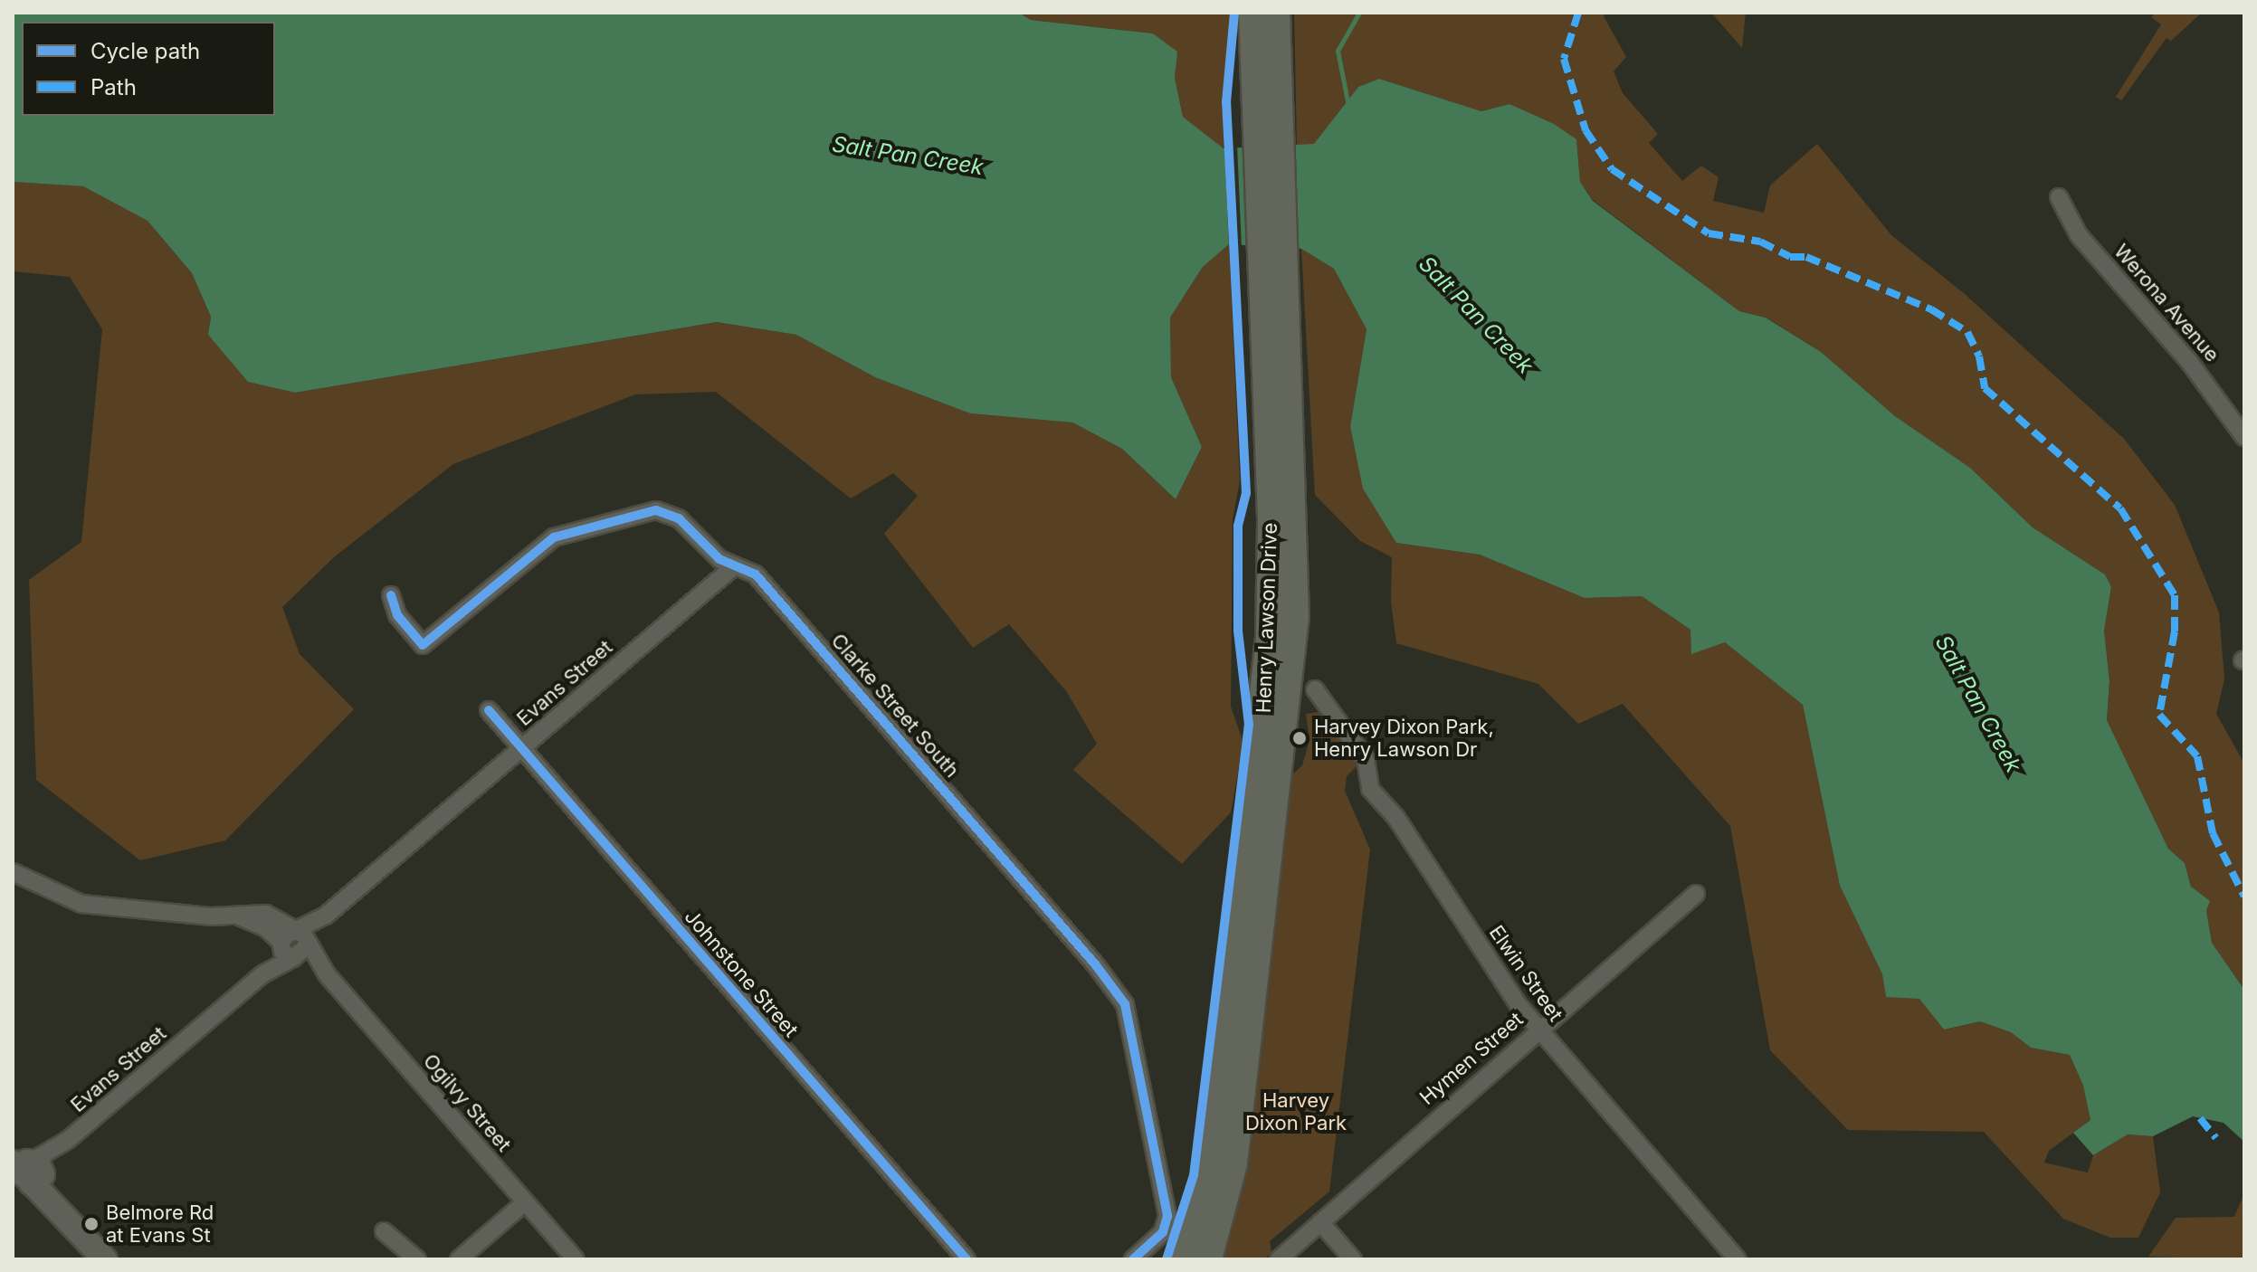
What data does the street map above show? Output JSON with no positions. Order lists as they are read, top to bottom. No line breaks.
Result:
{"streets":{"main road":["Henry Lawson Drive"],"street":["Werona Avenue","Evans Street","Clarke Street South","Johnstone Street","Elwin Street","Hymen Street","Ogilvy Street"]},"crossings":[["Evans Street","Clarke Street South"],["Evans Street","Johnstone Street"],["Evans Street","Ogilvy Street"],["Elwin Street","Hymen Street"]],"water":["Salt Pan Creek"],"parks":["Harvey Dixon Park"],"places":["Harvey Dixon Park, Henry Lawson Dr","Belmore Rd at Evans St"],"legend":["Cycle path","Path"]}
